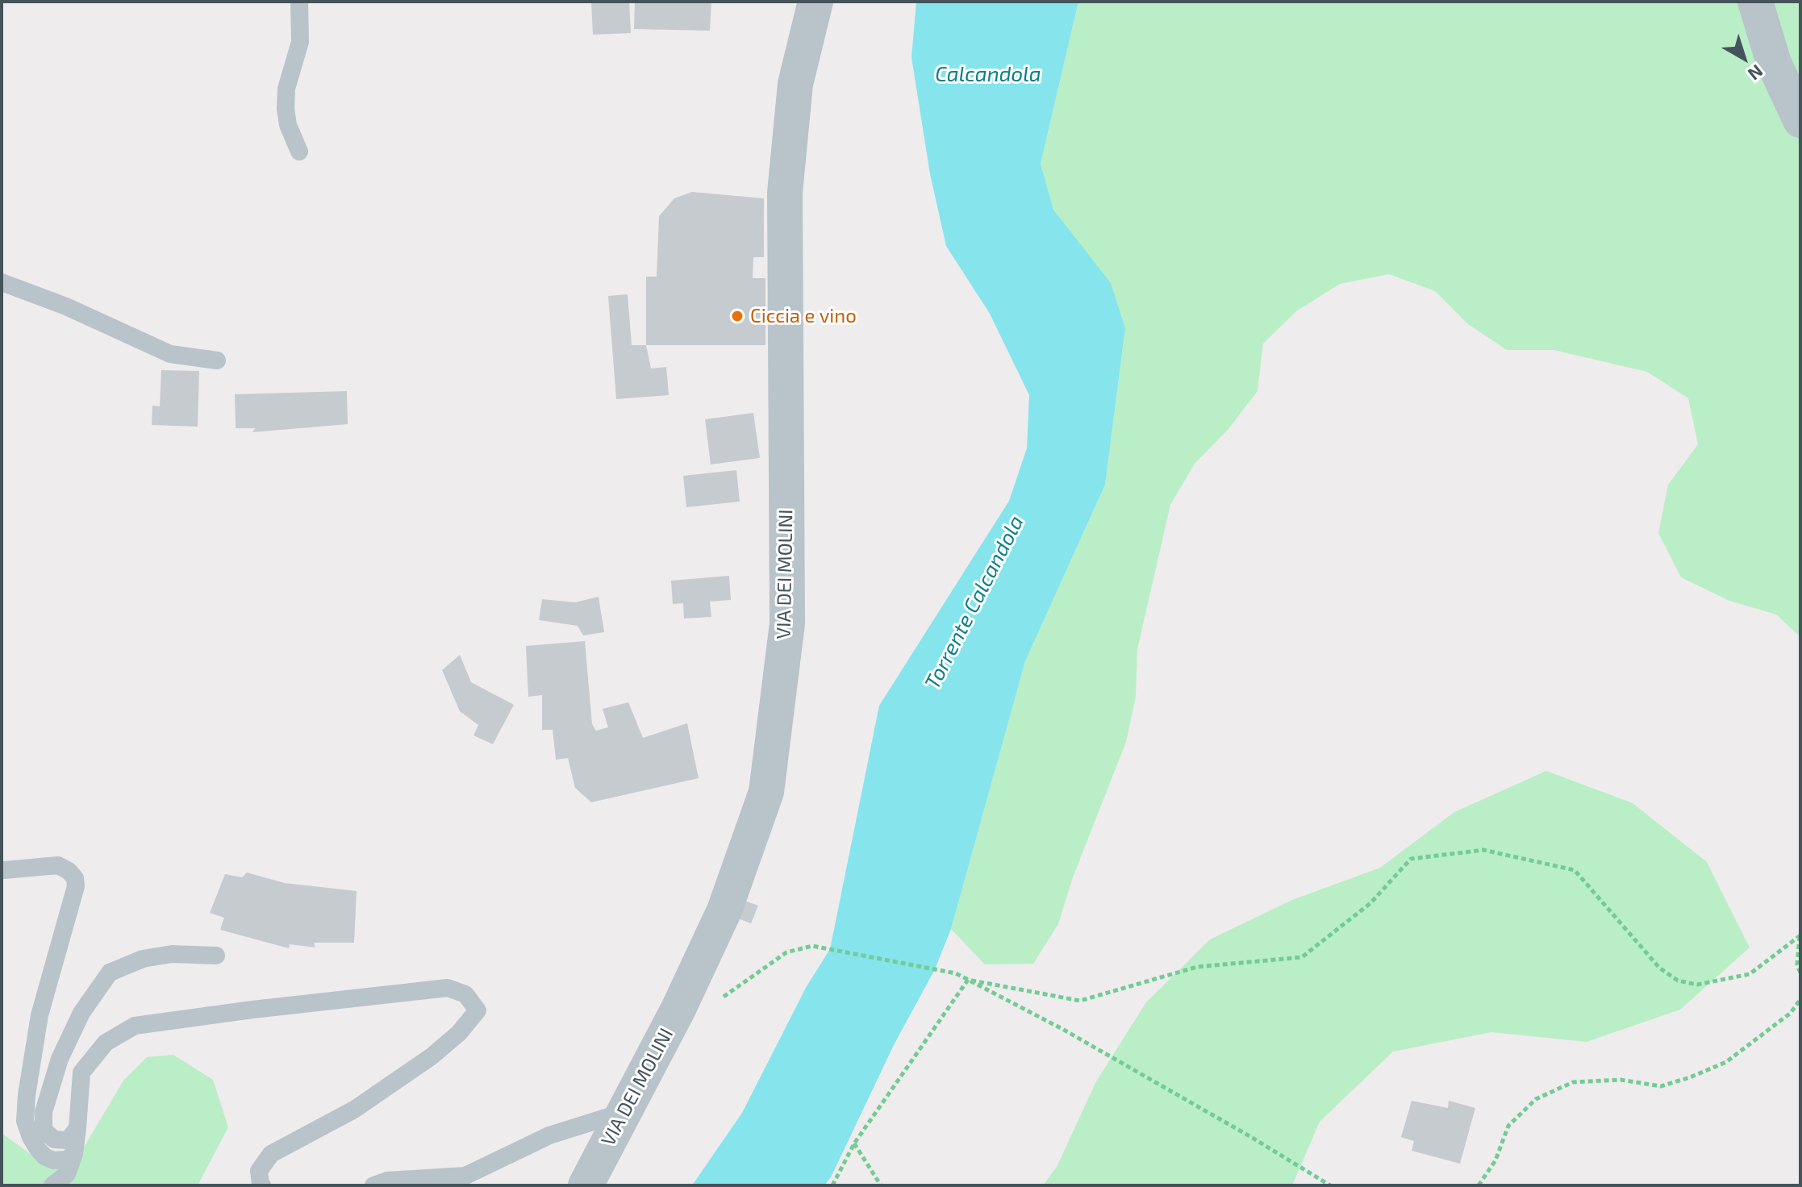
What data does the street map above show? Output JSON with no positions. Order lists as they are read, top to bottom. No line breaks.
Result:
{"streets":{"street":["VIA DEI MOLINI"]},"water":["Calcandola","Torrente Calcandola"],"places":["Ciccia e vino"],"north":"bottom right"}
